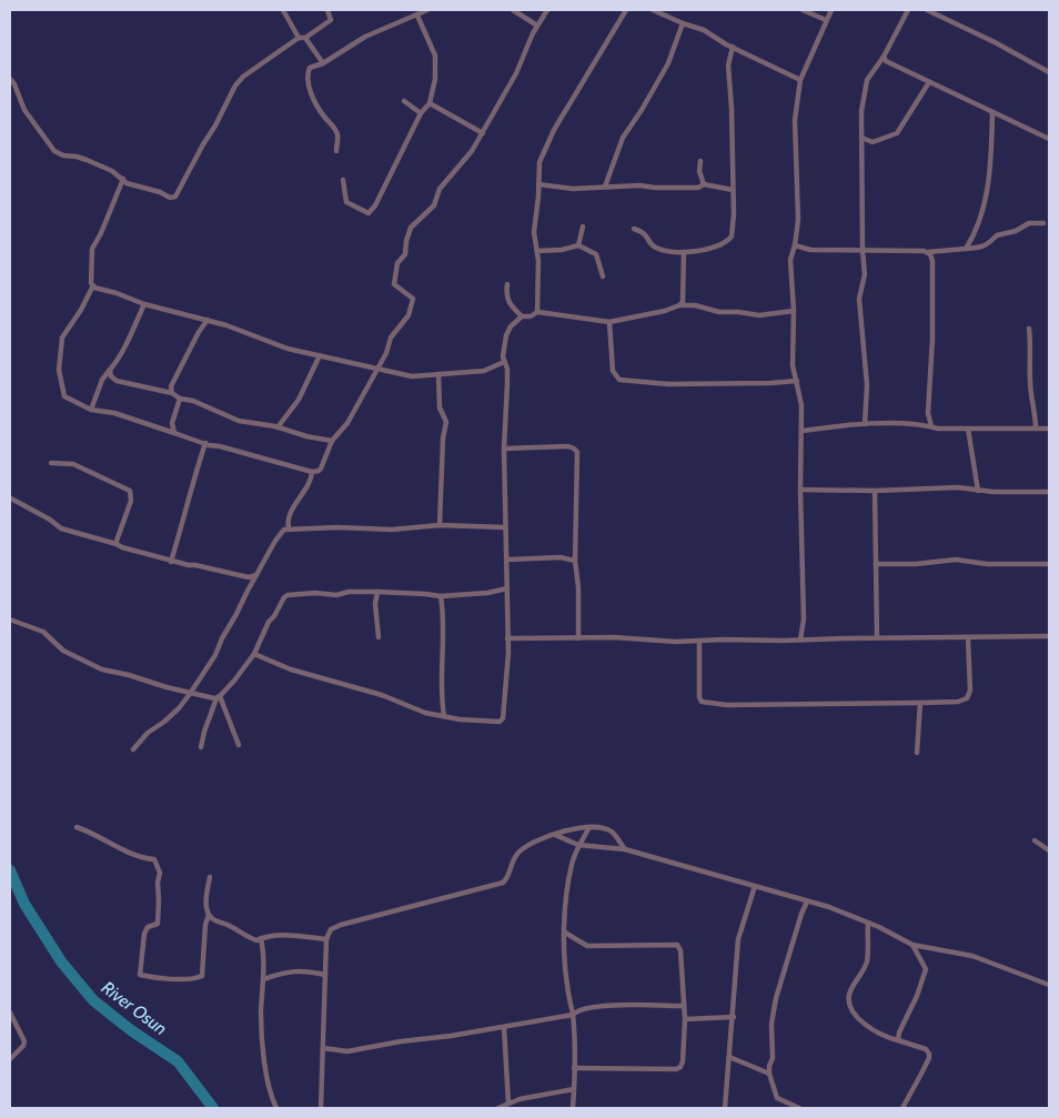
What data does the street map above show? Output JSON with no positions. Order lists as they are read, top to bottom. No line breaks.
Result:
{"water":["River Osun"]}
